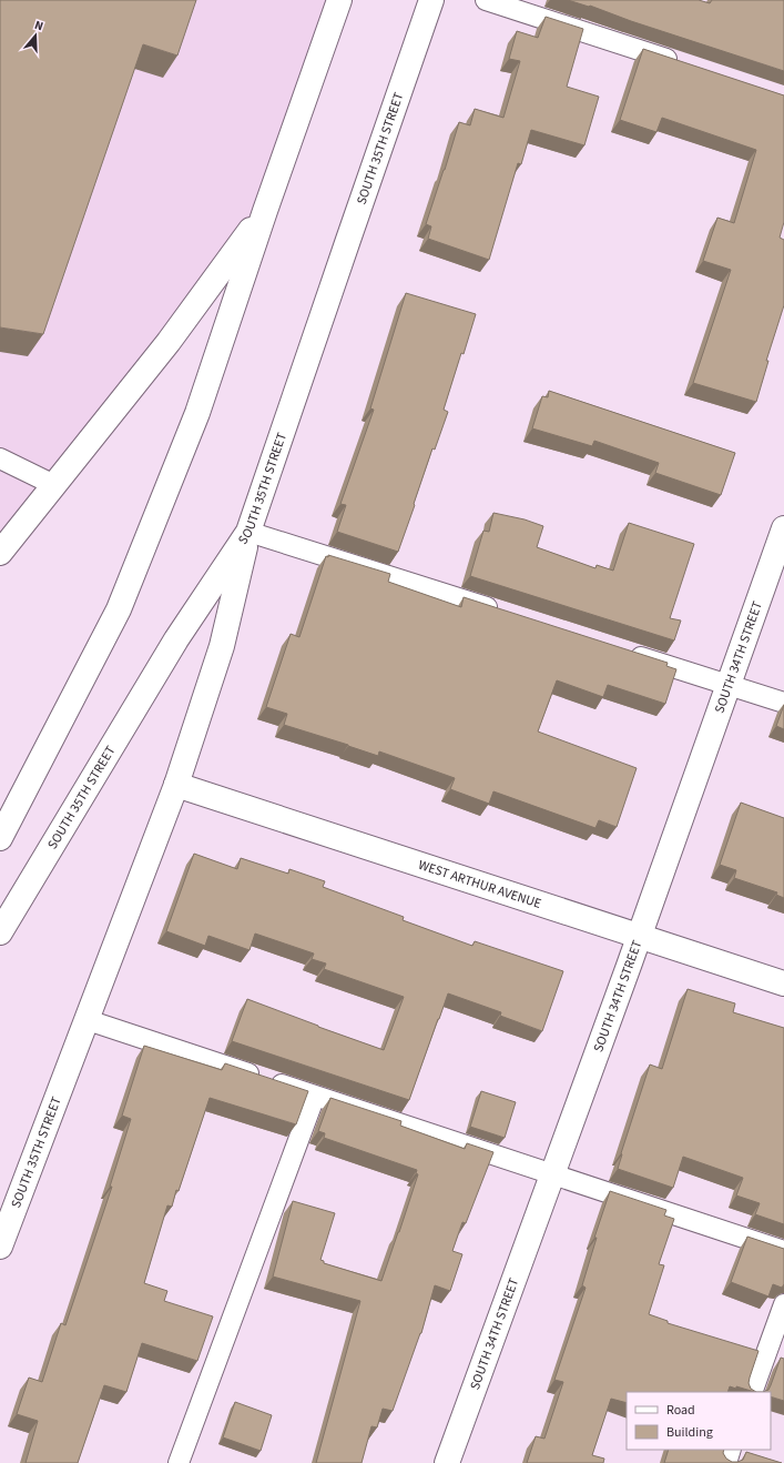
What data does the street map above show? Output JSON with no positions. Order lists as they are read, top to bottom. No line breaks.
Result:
{"streets":{"main road":["SOUTH 35TH STREET","SOUTH 34TH STREET","WEST ARTHUR AVENUE"]},"crossings":[["SOUTH 35TH STREET","WEST ARTHUR AVENUE"],["SOUTH 34TH STREET","WEST ARTHUR AVENUE"]],"legend":["Road","Building"],"north":"top"}
